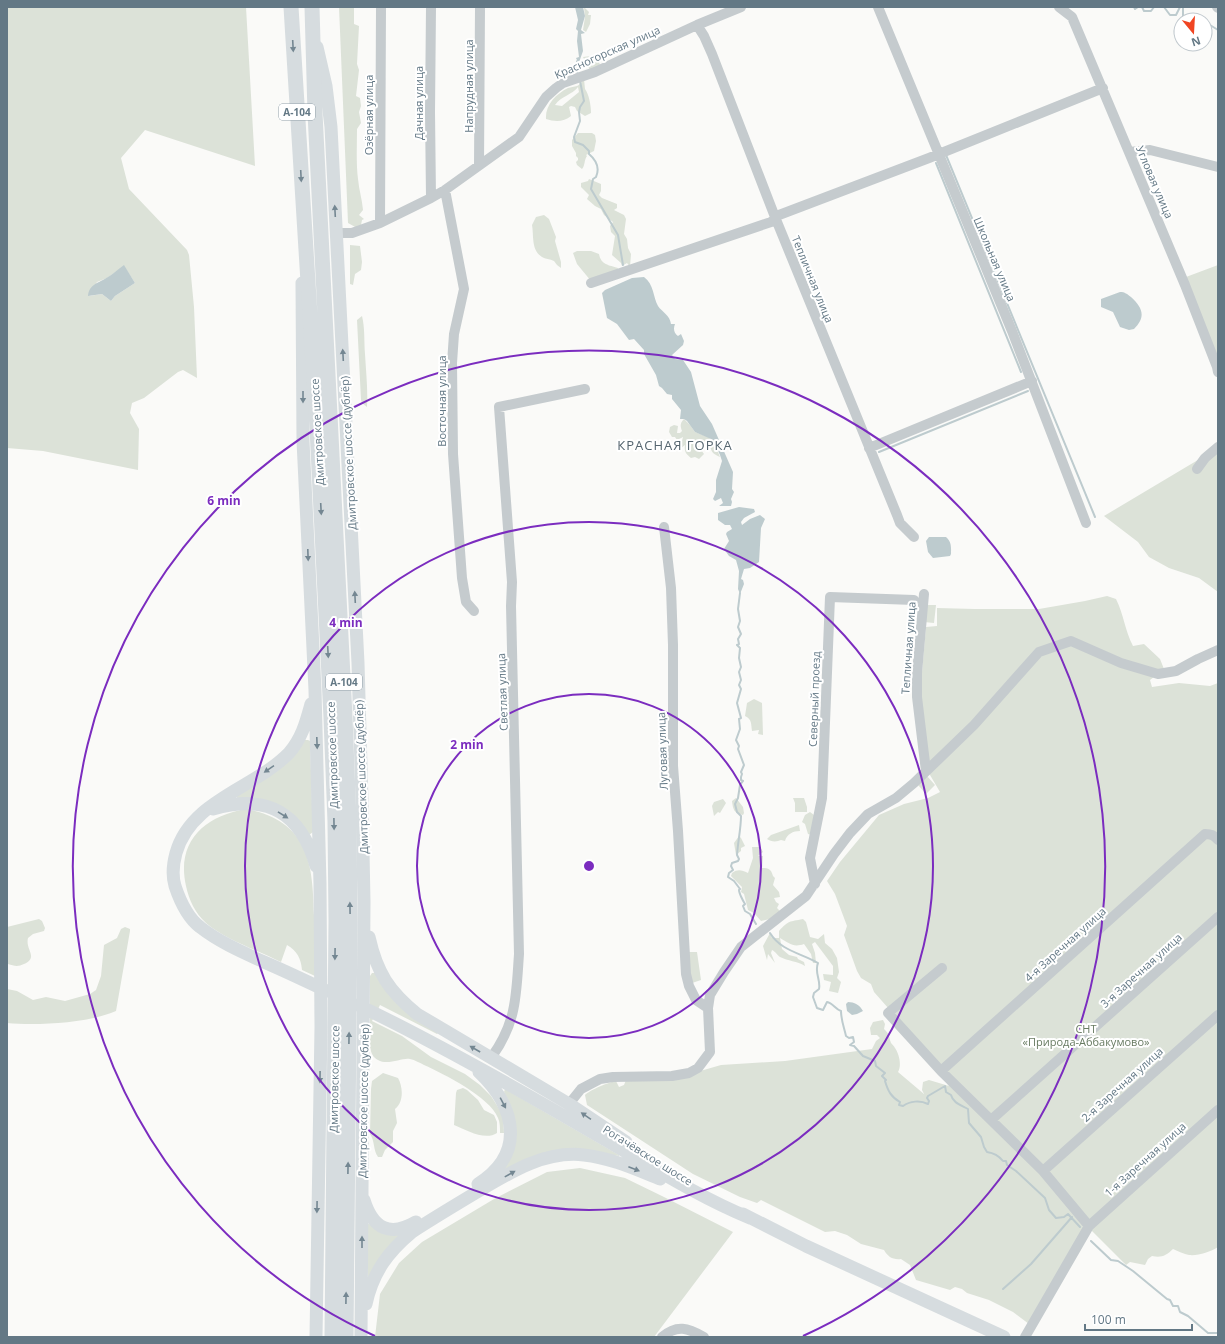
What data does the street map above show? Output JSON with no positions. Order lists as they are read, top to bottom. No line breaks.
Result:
{"streets":{"highway":["А-104","Дмитровское шоссе"],"main road":["Дмитровское шоссе (дублёр)","Рогачёвское шоссе"],"street":["Красногорская улица","Напрудная улица","Дачная улица","Озёрная улица","Угловая улица","Школьная улица","Тепличная улица","Восточная улица","Светлая улица","Северный проезд","Луговая улица","4-я Заречная улица","3-я Заречная улица","2-я Заречная улица","1-я Заречная улица"]},"crossings":[["Красногорская улица","Напрудная улица"],["Красногорская улица","Дачная улица"],["Красногорская улица","Озёрная улица"],["Красногорская улица","Тепличная улица"],["Красногорская улица","Восточная улица"],["Красногорская улица","Дмитровское шоссе (дублёр)"],["Дмитровское шоссе","Дмитровское шоссе (дублёр)"],["Дмитровское шоссе (дублёр)","Рогачёвское шоссе"],["Светлая улица","Рогачёвское шоссе"]],"districts":["КРАСНАЯ ГОРКА"],"parks":["СНТ «Природа-Аббакумово»"],"scale_bar":"100 m","north":"bottom","rings":["6 min","4 min","2 min"]}
